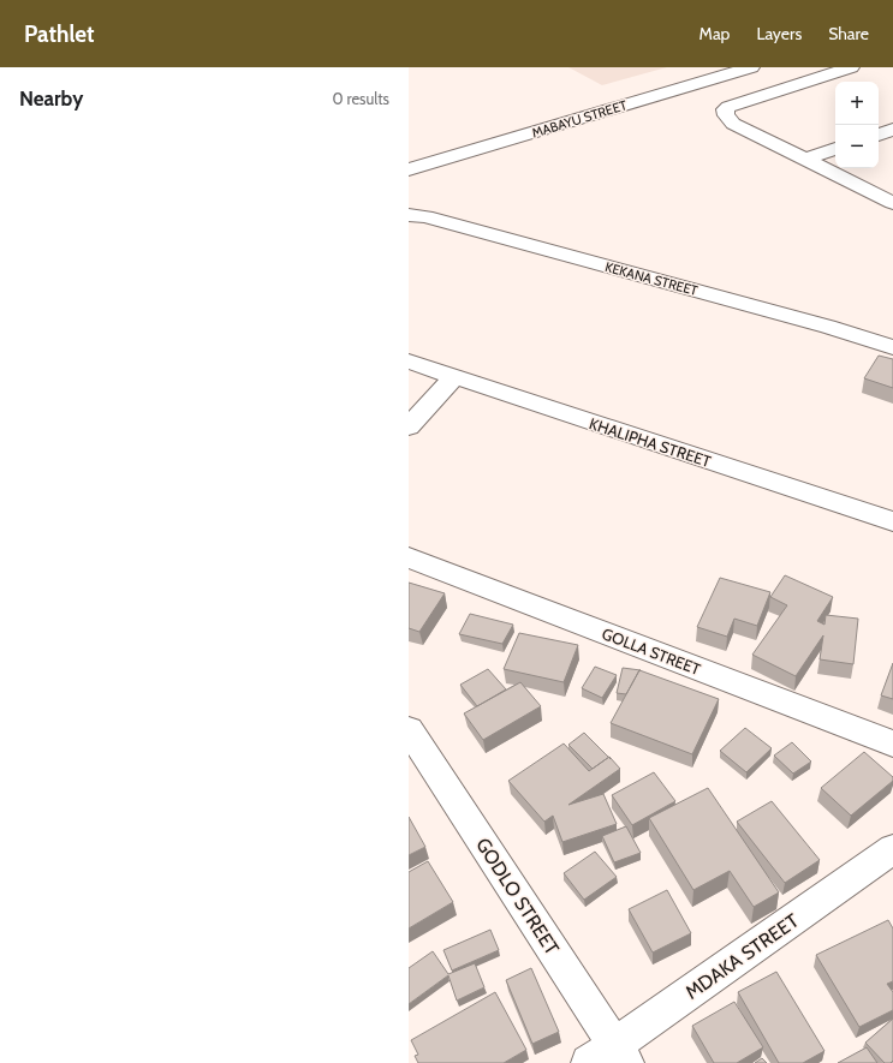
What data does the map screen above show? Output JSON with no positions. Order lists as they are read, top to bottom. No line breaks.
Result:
{"streets":{"street":["MABAYU STREET","KEKANA STREET","KHALIPHA STREET","GOLLA STREET","GODLO STREET","MDAKA STREET"]},"crossings":[["GODLO STREET","MDAKA STREET"]],"page":{"header":"Pathlet","nav":["Map","Layers","Share"],"heading":["Nearby","0 results"],"map_buttons":["+","−"]}}
